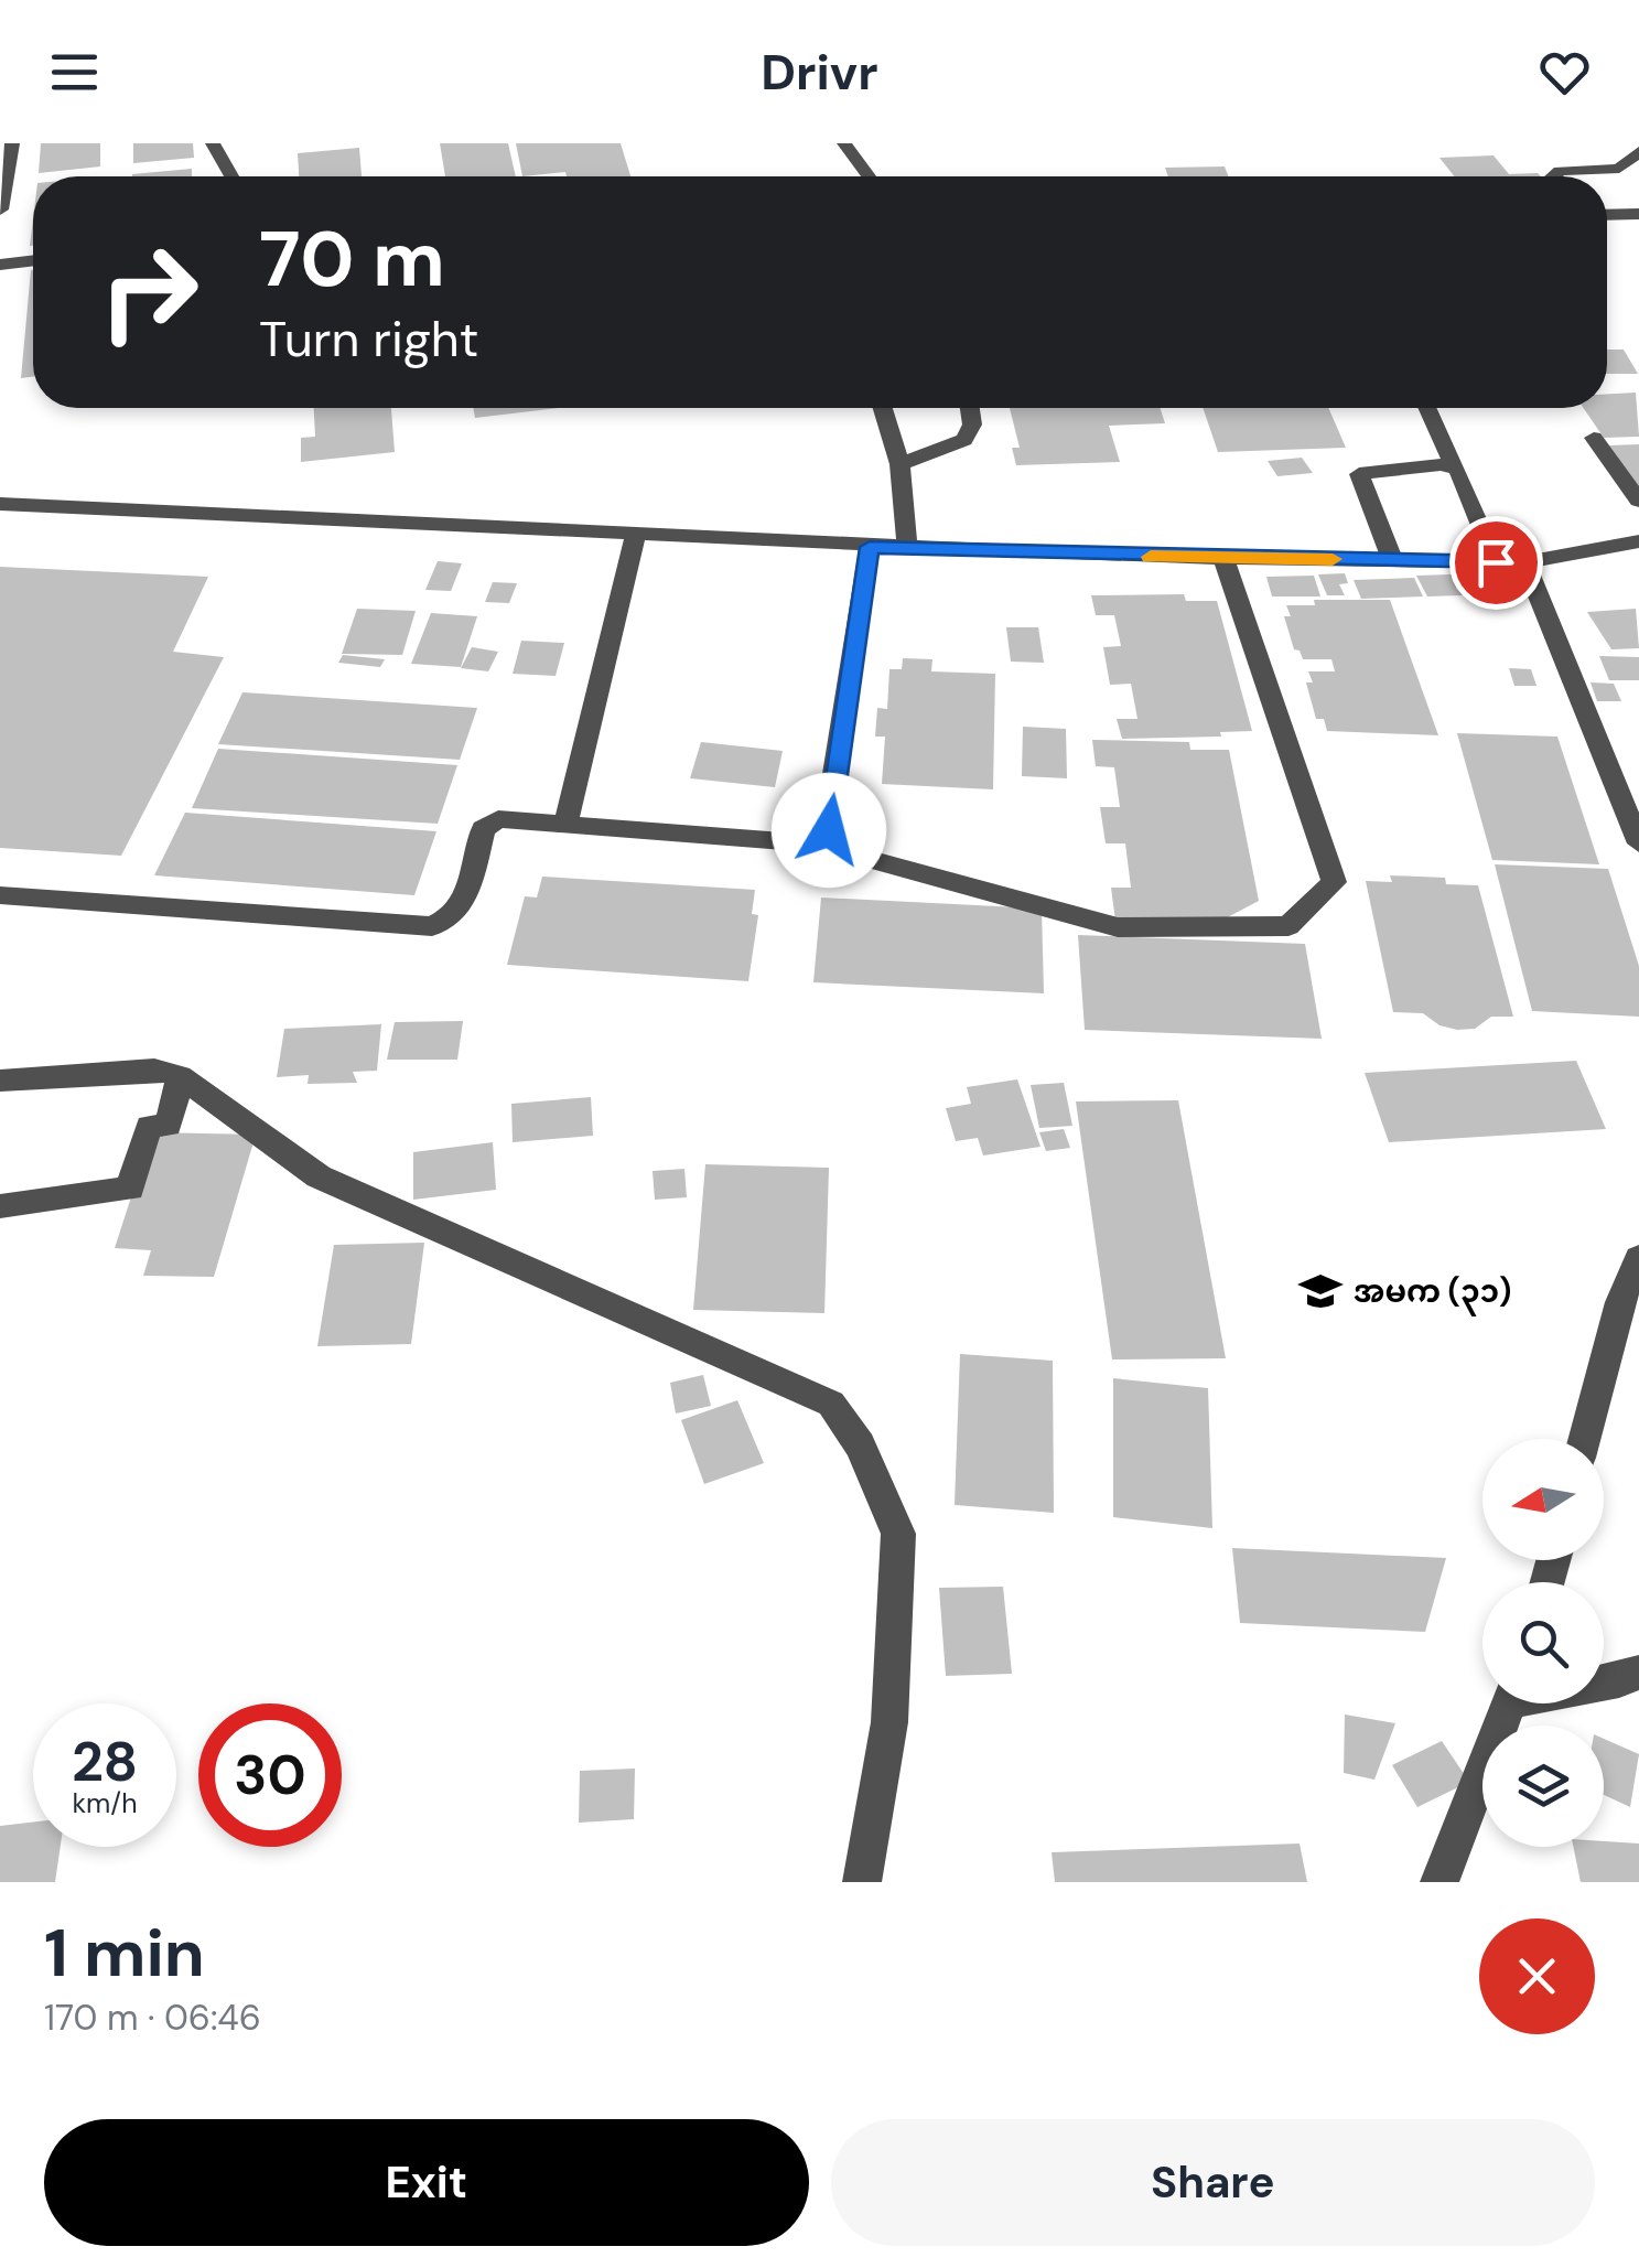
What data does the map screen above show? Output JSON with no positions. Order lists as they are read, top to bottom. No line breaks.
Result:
{"places":{"school or university":["အမက (၃၁)"]},"north":"left","page":{"header":"Drivr","turn":["70 m","Turn right"],"speed":"28 km/h","limit":"30","heading":["1 min","170 m · 06:46"],"buttons":["Exit","Share"]}}
